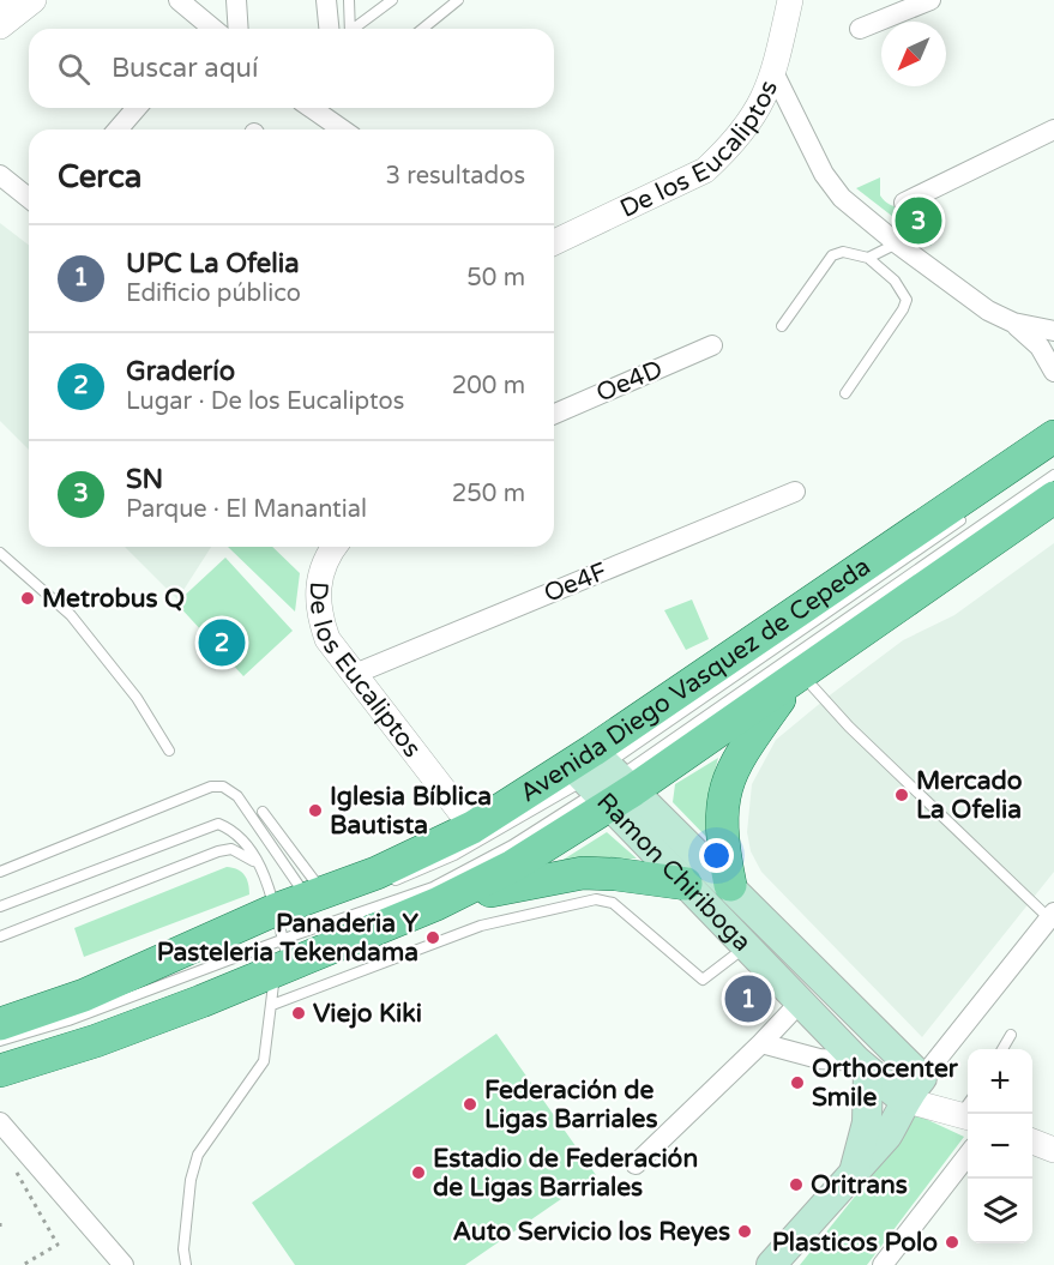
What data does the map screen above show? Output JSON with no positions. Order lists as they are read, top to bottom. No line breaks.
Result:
{"streets":{"main road":["Avenida Diego Vasquez de Cepeda","Ramon Chiriboga"],"street":["De los Eucaliptos","Oe4D","Oe4F"]},"crossings":[["De los Eucaliptos","Oe4F"],["De los Eucaliptos","Avenida Diego Vasquez de Cepeda"],["Avenida Diego Vasquez de Cepeda","Ramon Chiriboga"]],"places":["Metrobus Q","Mercado La Ofelia","Iglesia Bíblica Bautista","Panaderia Y Pasteleria Tekendama","Viejo Kiki","Orthocenter Smile","Federación de Ligas Barriales","Estadio de Federación de Ligas Barriales","Oritrans","Auto Servicio los Reyes","Plasticos Polo"],"north":"bottom left","page":{"search":"Buscar aquí","heading":["Cerca","3 resultados"],"pins":["3","2","1"],"list":[{"mark":"1","name":"UPC La Ofelia","note":"Edificio público","value":"50 m"},{"mark":"2","name":"Graderío","note":"Lugar · De los Eucaliptos","value":"200 m"},{"mark":"3","name":"SN","note":"Parque · El Manantial","value":"250 m"}],"map_buttons":["+","−"]}}
